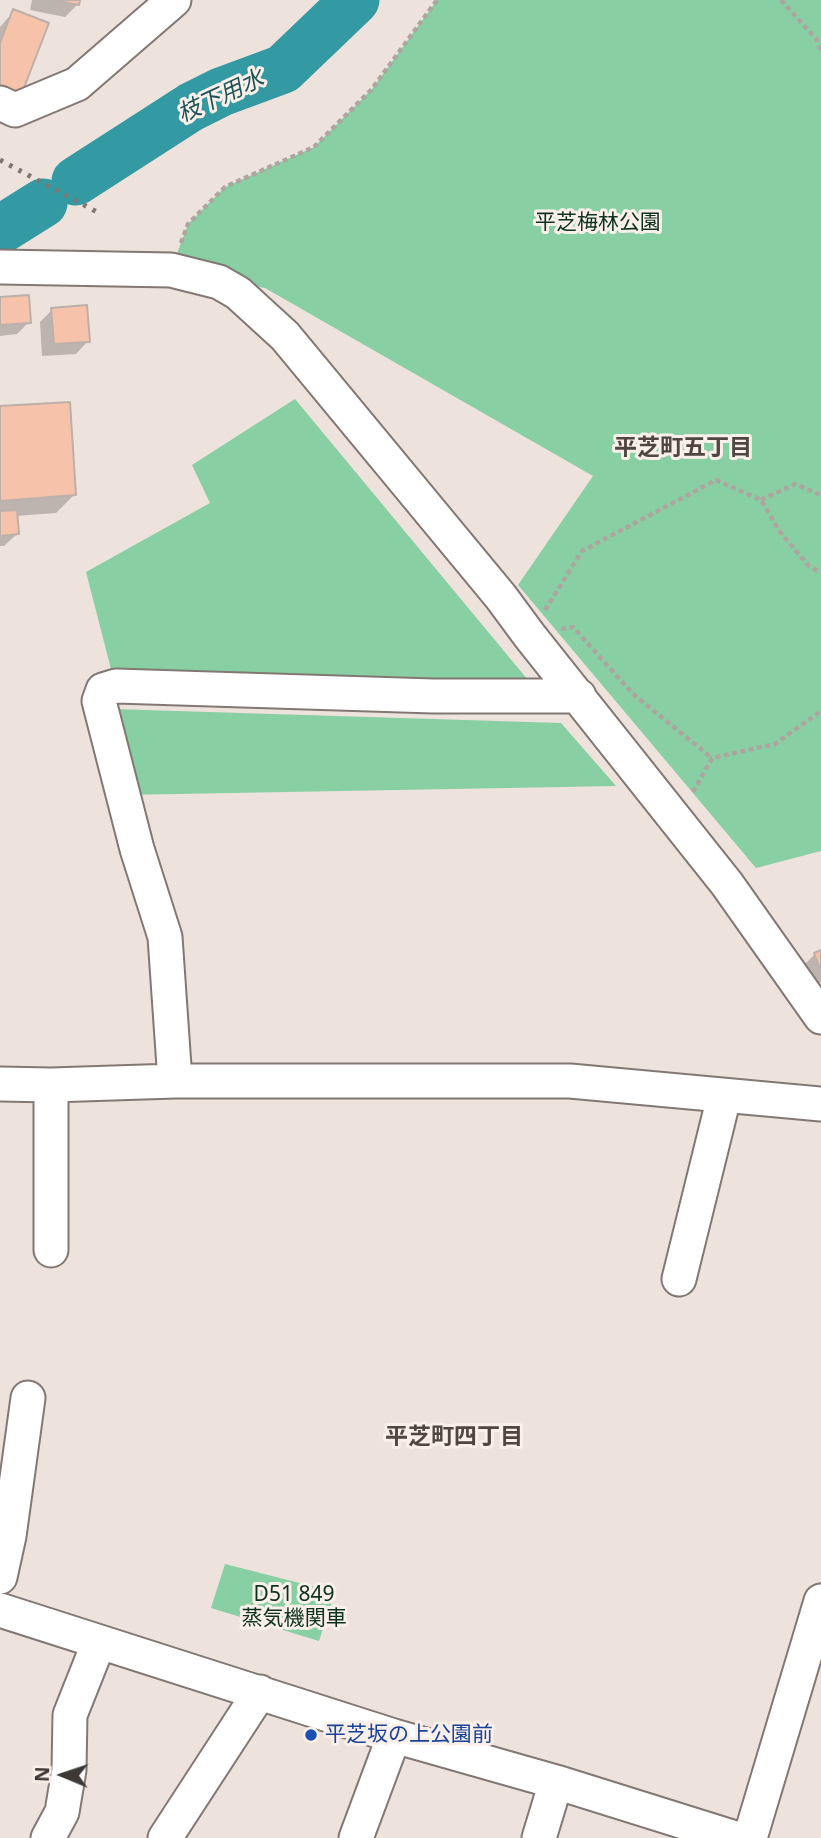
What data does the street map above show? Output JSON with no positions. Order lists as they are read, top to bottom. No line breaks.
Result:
{"districts":["平芝町五丁目","平芝町四丁目"],"water":["枝下用水"],"parks":["平芝梅林公園","D51 849 蒸気機関車"],"places":["平芝坂の上公園前"],"north":"left"}
